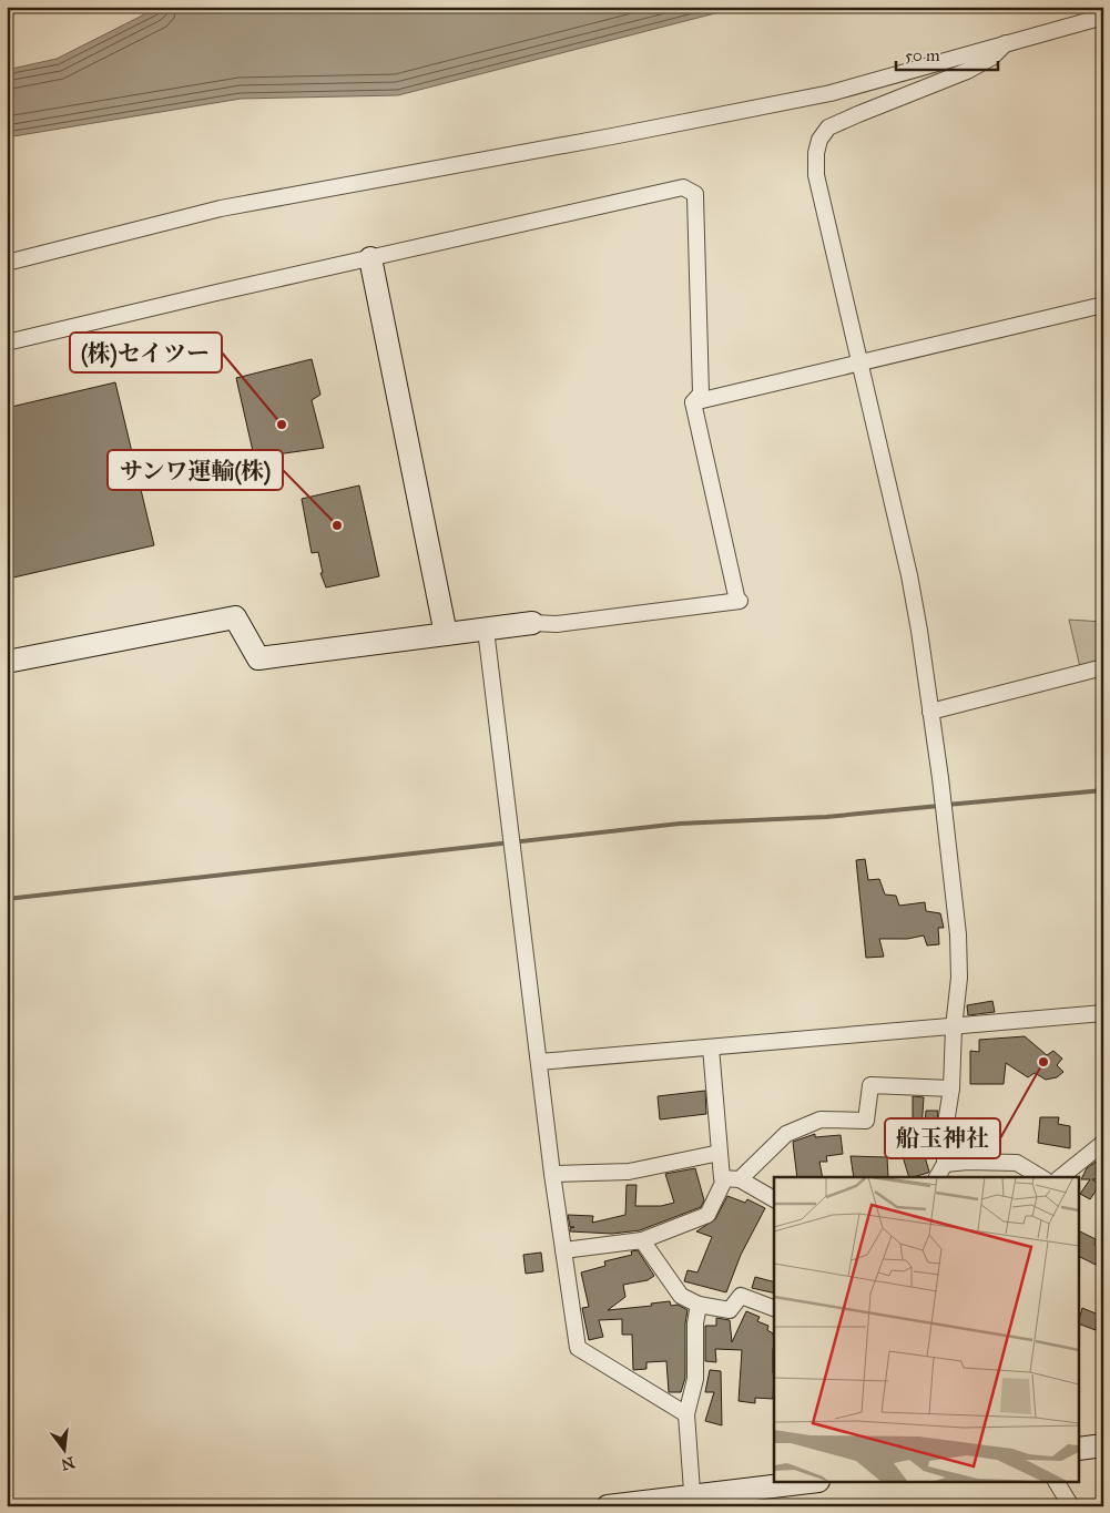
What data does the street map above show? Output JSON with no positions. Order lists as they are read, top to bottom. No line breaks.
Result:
{"places":["(株)セイツー","サンワ運輸(株)","船玉神社"],"scale_bar":"50 m","north":"bottom"}
